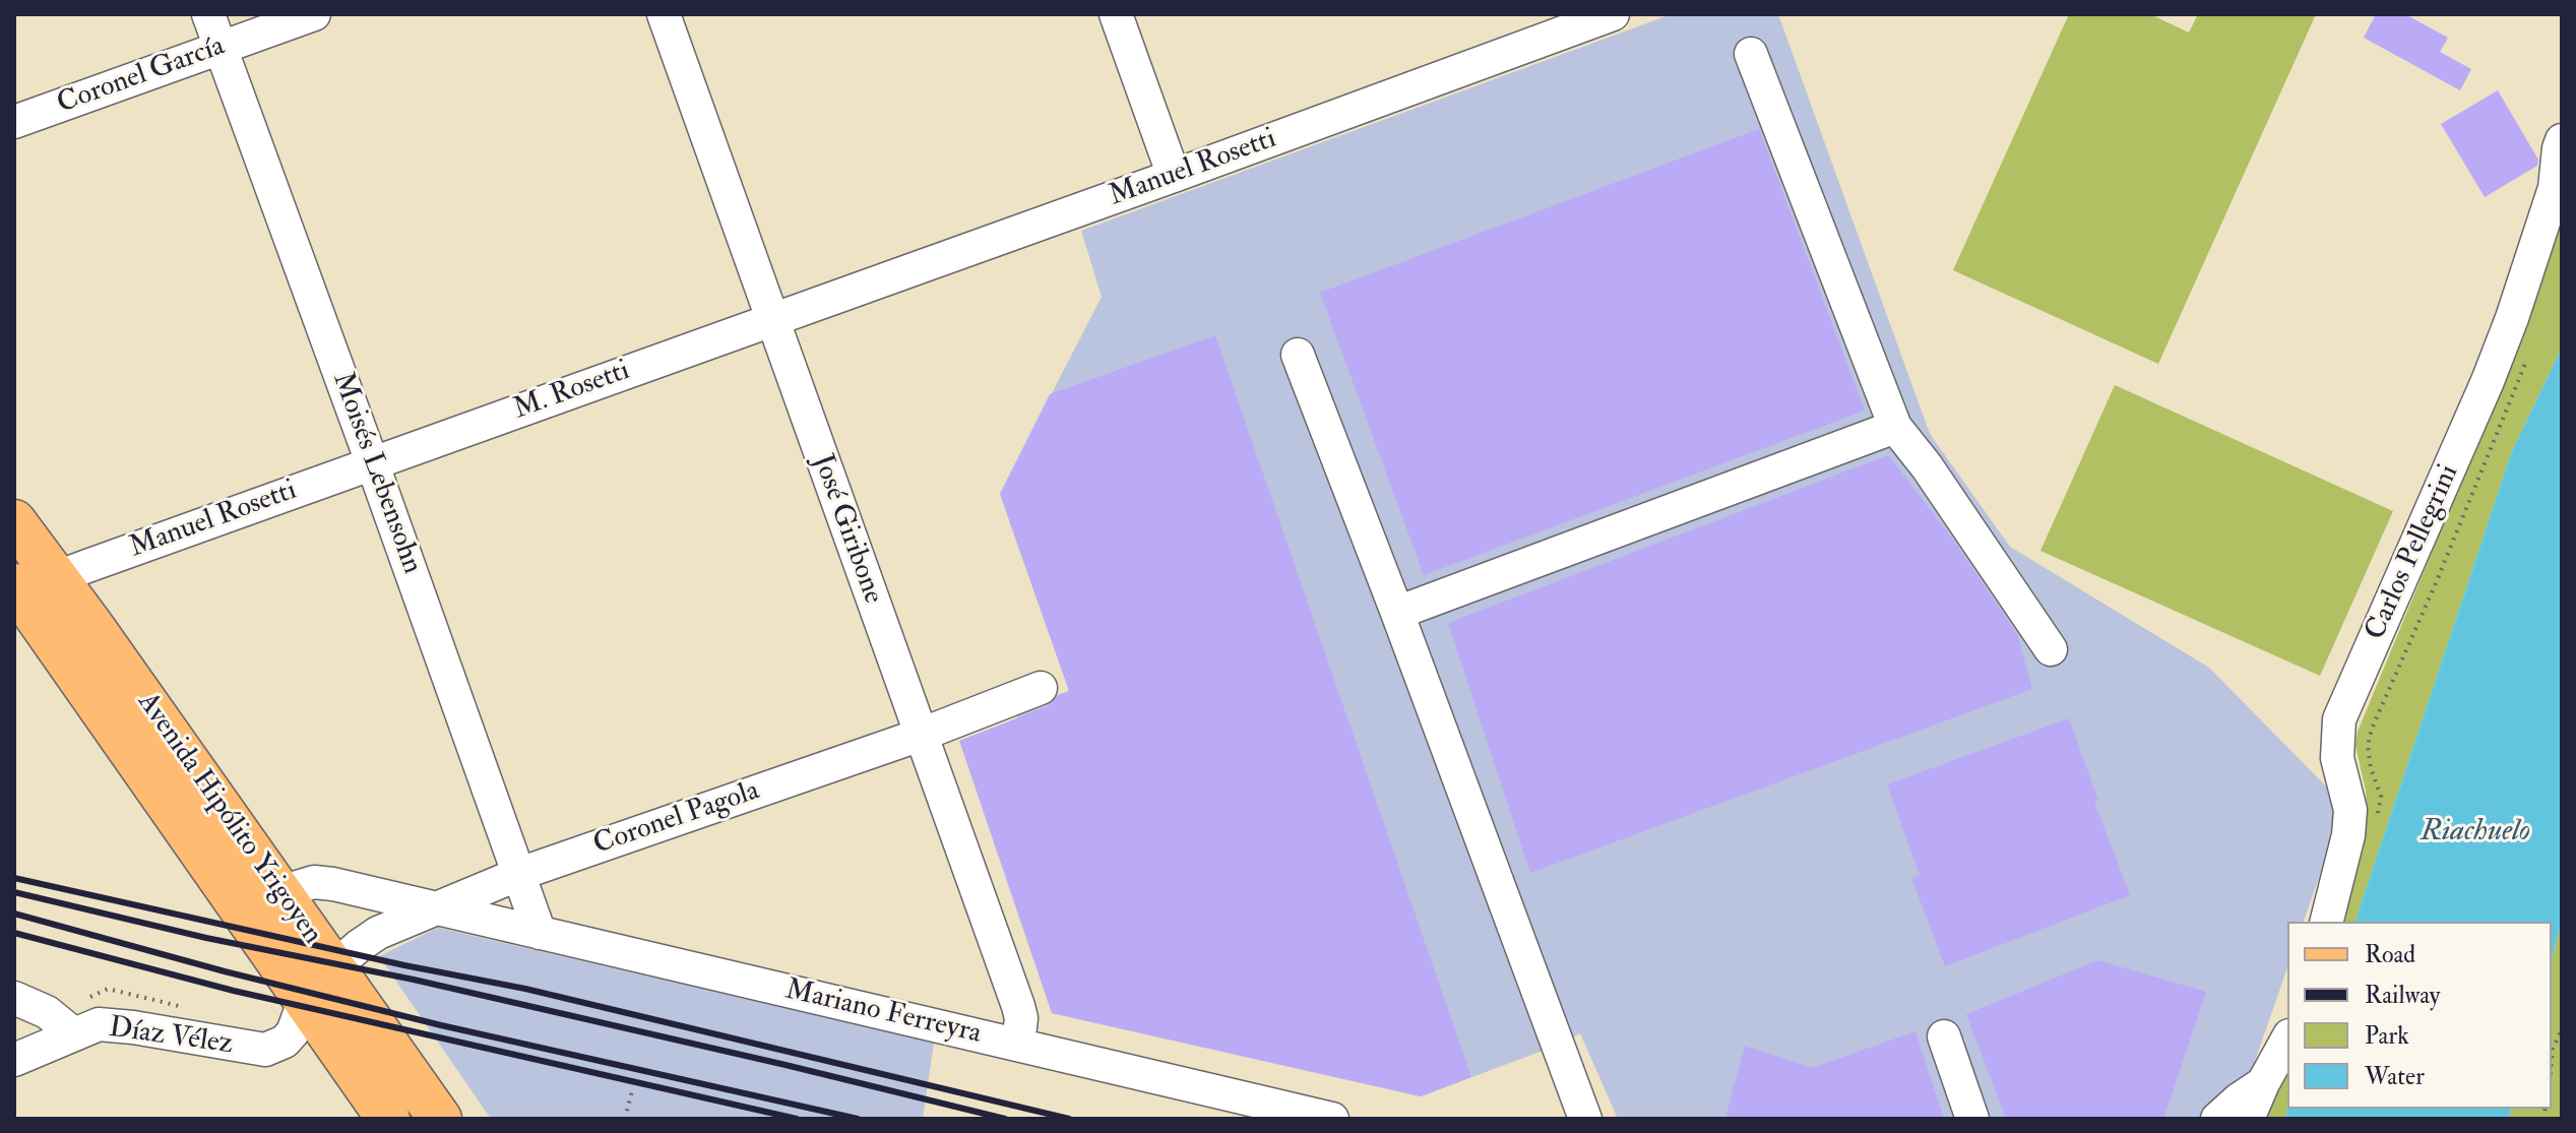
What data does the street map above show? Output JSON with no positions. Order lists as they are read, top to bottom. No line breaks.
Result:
{"streets":{"main road":["Avenida Hipólito Yrigoyen"],"street":["Coronel García","Manuel Rosetti","M. Rosetti","Moisés Lebensohn","José Giribone","Carlos Pellegrini","Coronel Pagola","Mariano Ferreyra","Díaz Vélez"]},"crossings":[["Coronel García","Moisés Lebensohn"],["Manuel Rosetti","M. Rosetti"],["Manuel Rosetti","Moisés Lebensohn"],["Manuel Rosetti","José Giribone"],["Manuel Rosetti","Avenida Hipólito Yrigoyen"],["M. Rosetti","Moisés Lebensohn"],["M. Rosetti","José Giribone"],["Moisés Lebensohn","Coronel Pagola"],["Moisés Lebensohn","Mariano Ferreyra"],["José Giribone","Coronel Pagola"],["José Giribone","Mariano Ferreyra"],["Avenida Hipólito Yrigoyen","Mariano Ferreyra"],["Avenida Hipólito Yrigoyen","Díaz Vélez"],["Coronel Pagola","Mariano Ferreyra"]],"water":["Riachuelo"],"legend":["Road","Railway","Park","Water"]}
